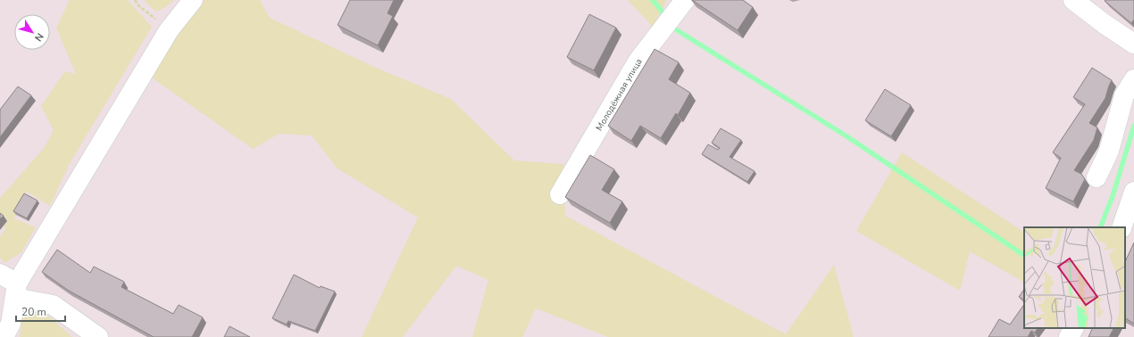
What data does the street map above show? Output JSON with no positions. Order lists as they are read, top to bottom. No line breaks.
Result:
{"streets":{"street":["Молодёжная улица"]},"scale_bar":"20 m","north":"bottom right"}
